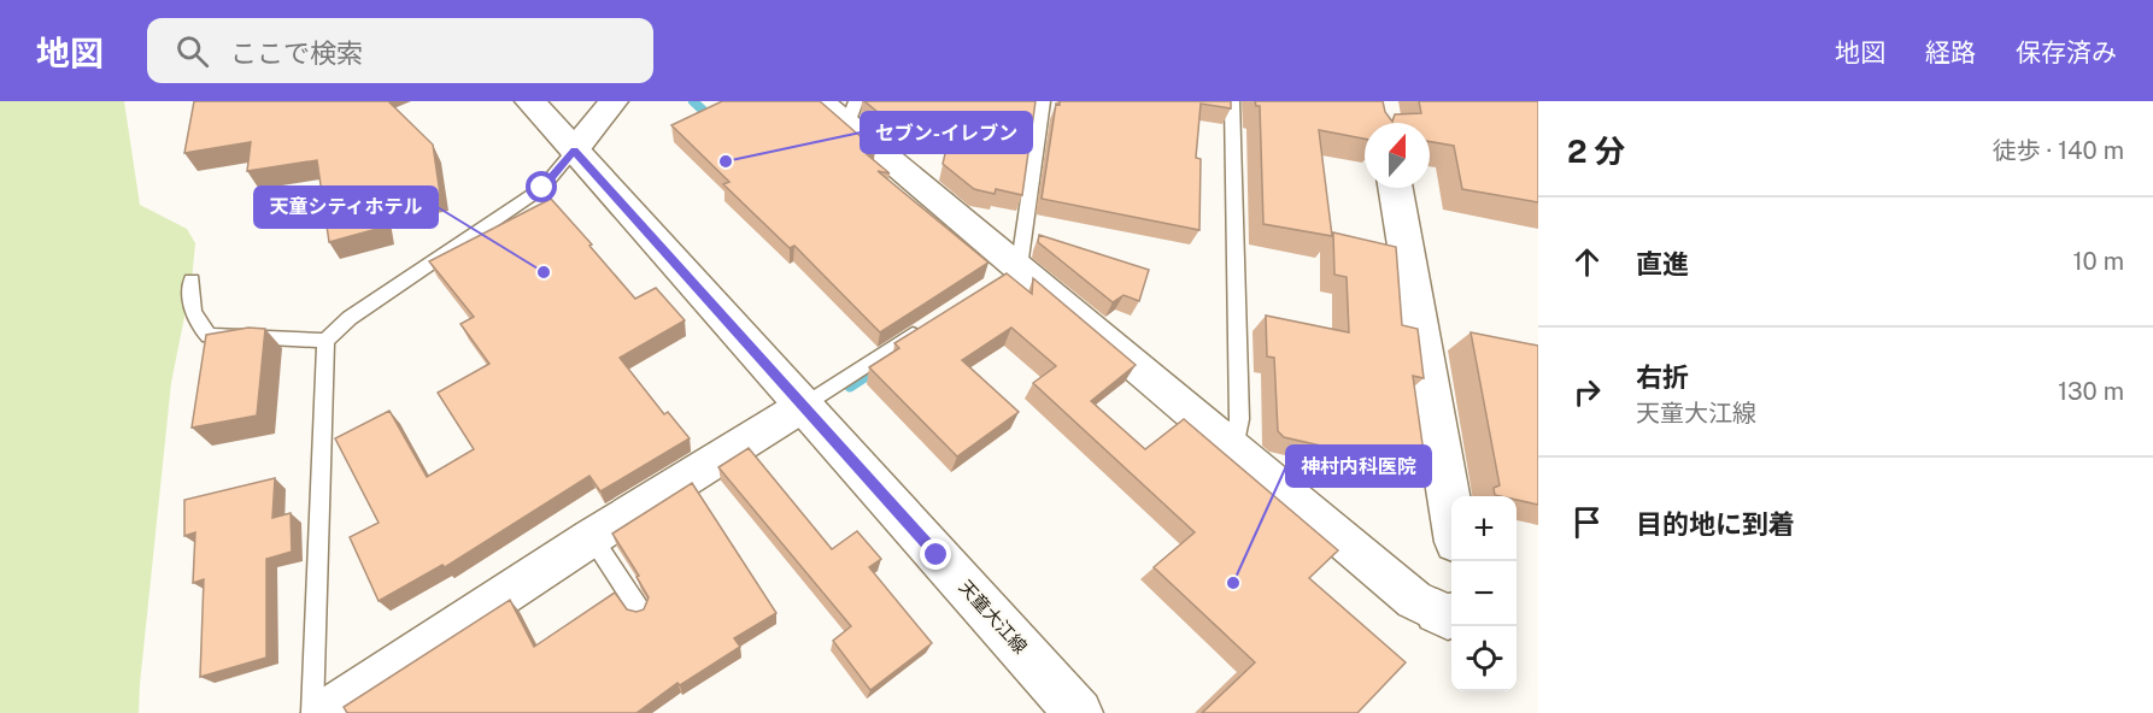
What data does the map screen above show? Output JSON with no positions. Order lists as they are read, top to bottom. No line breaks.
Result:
{"streets":{"main road":["天童大江線"]},"places":["セブン-イレブン","天童シティホテル","神村内科医院"],"north":"top","page":{"header":"地図","search":"ここで検索","nav":["地図","経路","保存済み"],"heading":["2 分","徒歩 · 140 m"],"list":[["直進","10 m"],["右折","天童大江線","130 m"],"目的地に到着"],"map_buttons":["+","−"]}}
